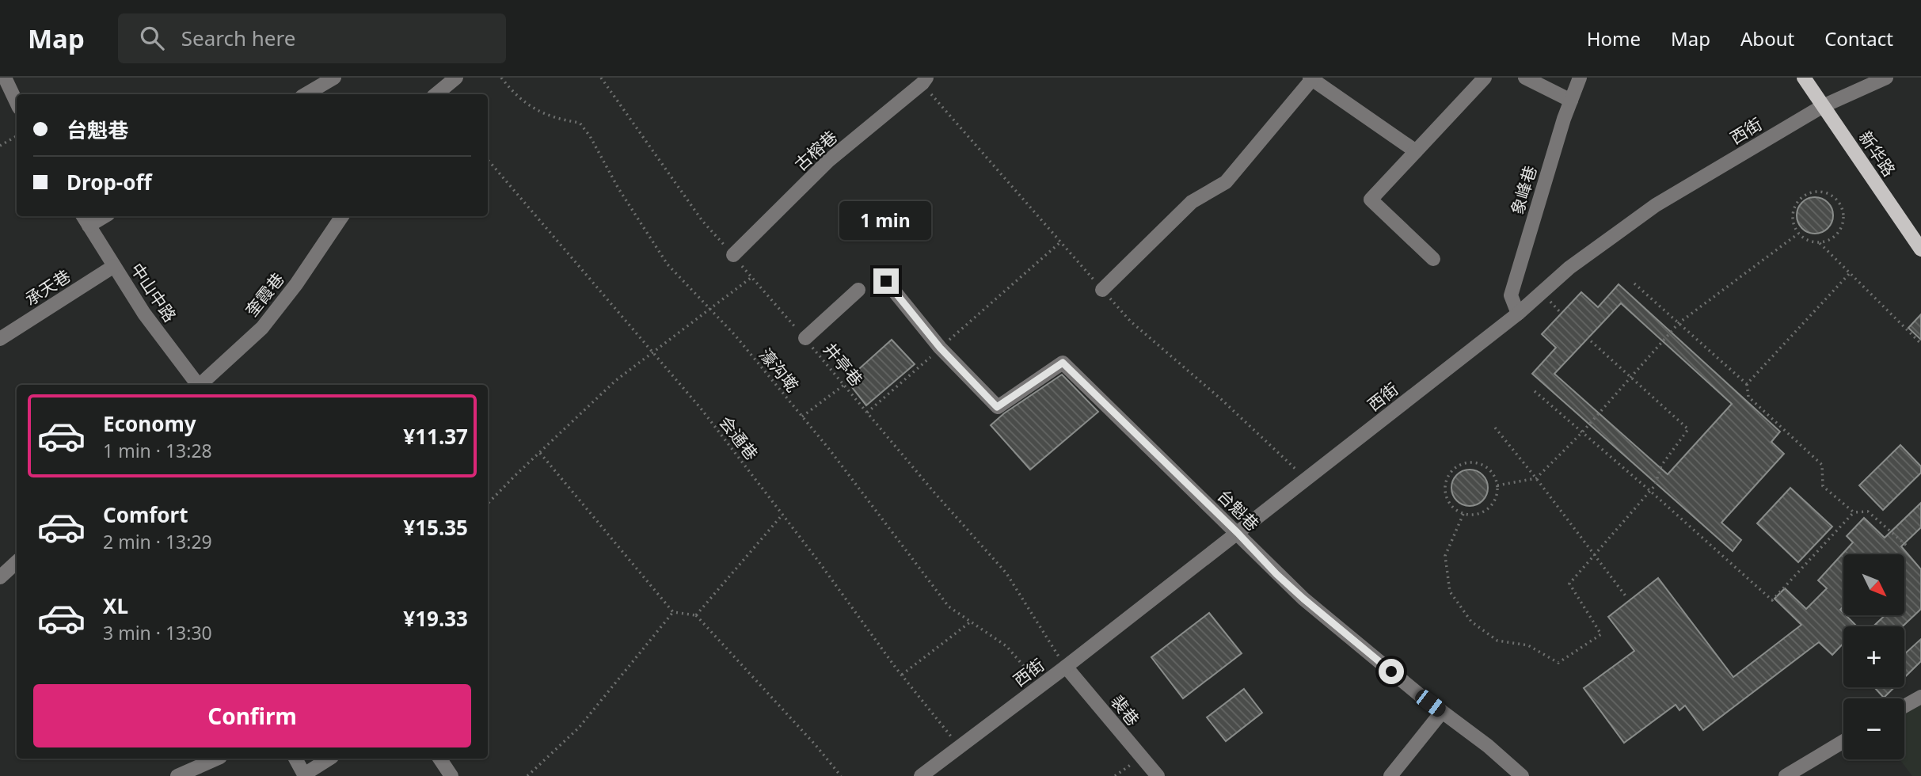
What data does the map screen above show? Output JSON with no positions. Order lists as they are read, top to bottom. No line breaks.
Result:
{"streets":{"main road":["新华路"],"street":["西街","古榕巷","象峰巷","承天巷","中山中路","奎霞巷","台魁巷","裴巷"],"path":["井亭巷","濠沟墘","会通巷"]},"crossings":[["西街","新华路"],["西街","象峰巷"],["西街","井亭巷"],["西街","濠沟墘"],["西街","会通巷"],["西街","台魁巷"],["西街","裴巷"],["古榕巷","井亭巷"],["承天巷","中山中路"],["井亭巷","裴巷"]],"north":"bottom right","page":{"header":"Map","search":"Search here","nav":["Home","Map","About","Contact"],"banner":["台魁巷","Drop-off"],"bubble":"1 min","list":[{"name":"Economy","note":"1 min · 13:28","value":"¥11.37"},{"name":"Comfort","note":"2 min · 13:29","value":"¥15.35"},{"name":"XL","note":"3 min · 13:30","value":"¥19.33"}],"map_buttons":["+","−"],"buttons":"Confirm"}}
